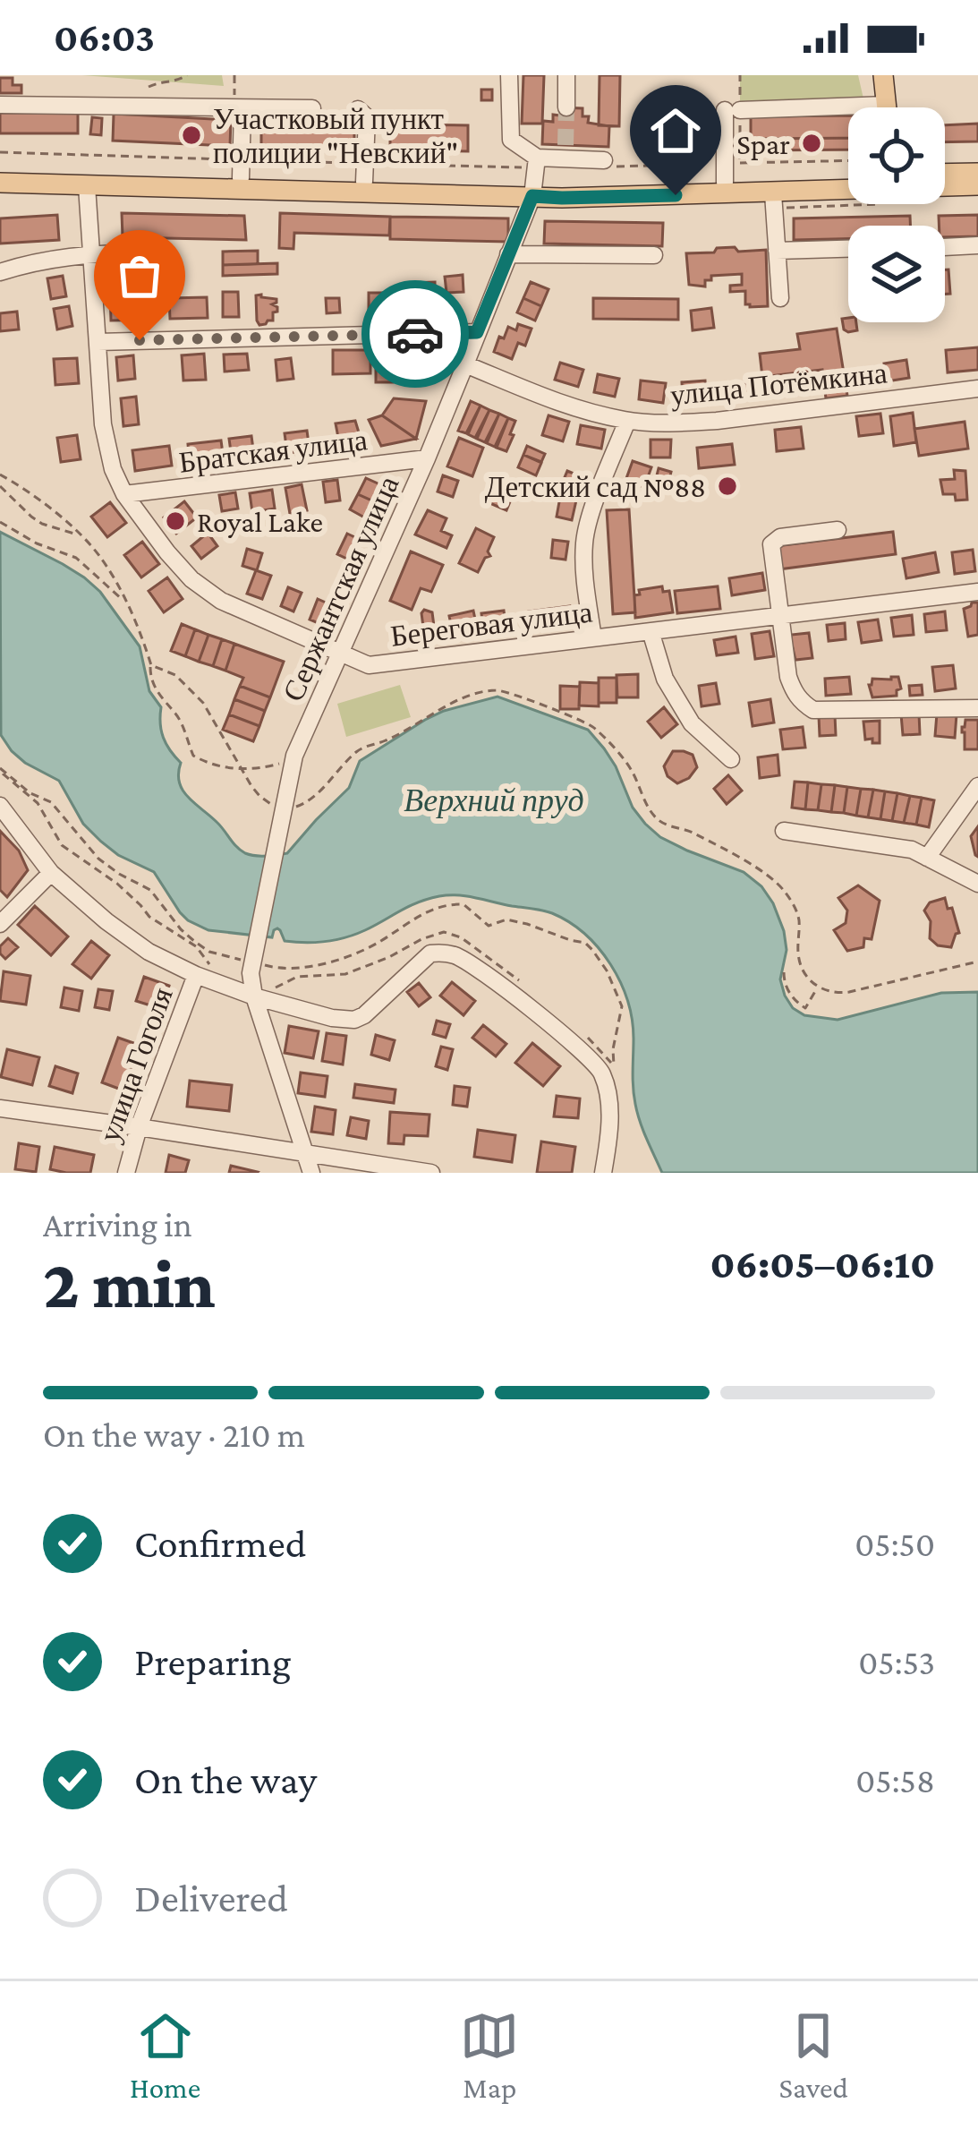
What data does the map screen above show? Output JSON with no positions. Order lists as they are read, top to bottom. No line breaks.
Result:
{"streets":{"street":["улица Потёмкина","Братская улица","Сержантская улица","Береговая улица","улица Гоголя"]},"crossings":[["улица Потёмкина","Сержантская улица"],["Братская улица","Сержантская улица"],["Братская улица","Береговая улица"],["Сержантская улица","Береговая улица"]],"water":["Верхний пруд"],"places":["Участковый пункт полиции \"Невский\"","Spar","Детский сад №88","Royal Lake"],"page":{"status":"06:03","heading":["2 min","Arriving in","06:05–06:10"],"bar":"On the way · 210 m","list":[["Confirmed","05:50"],["Preparing","05:53"],["On the way","05:58"],"Delivered"],"tabs":["Home","Map","Saved"]}}
